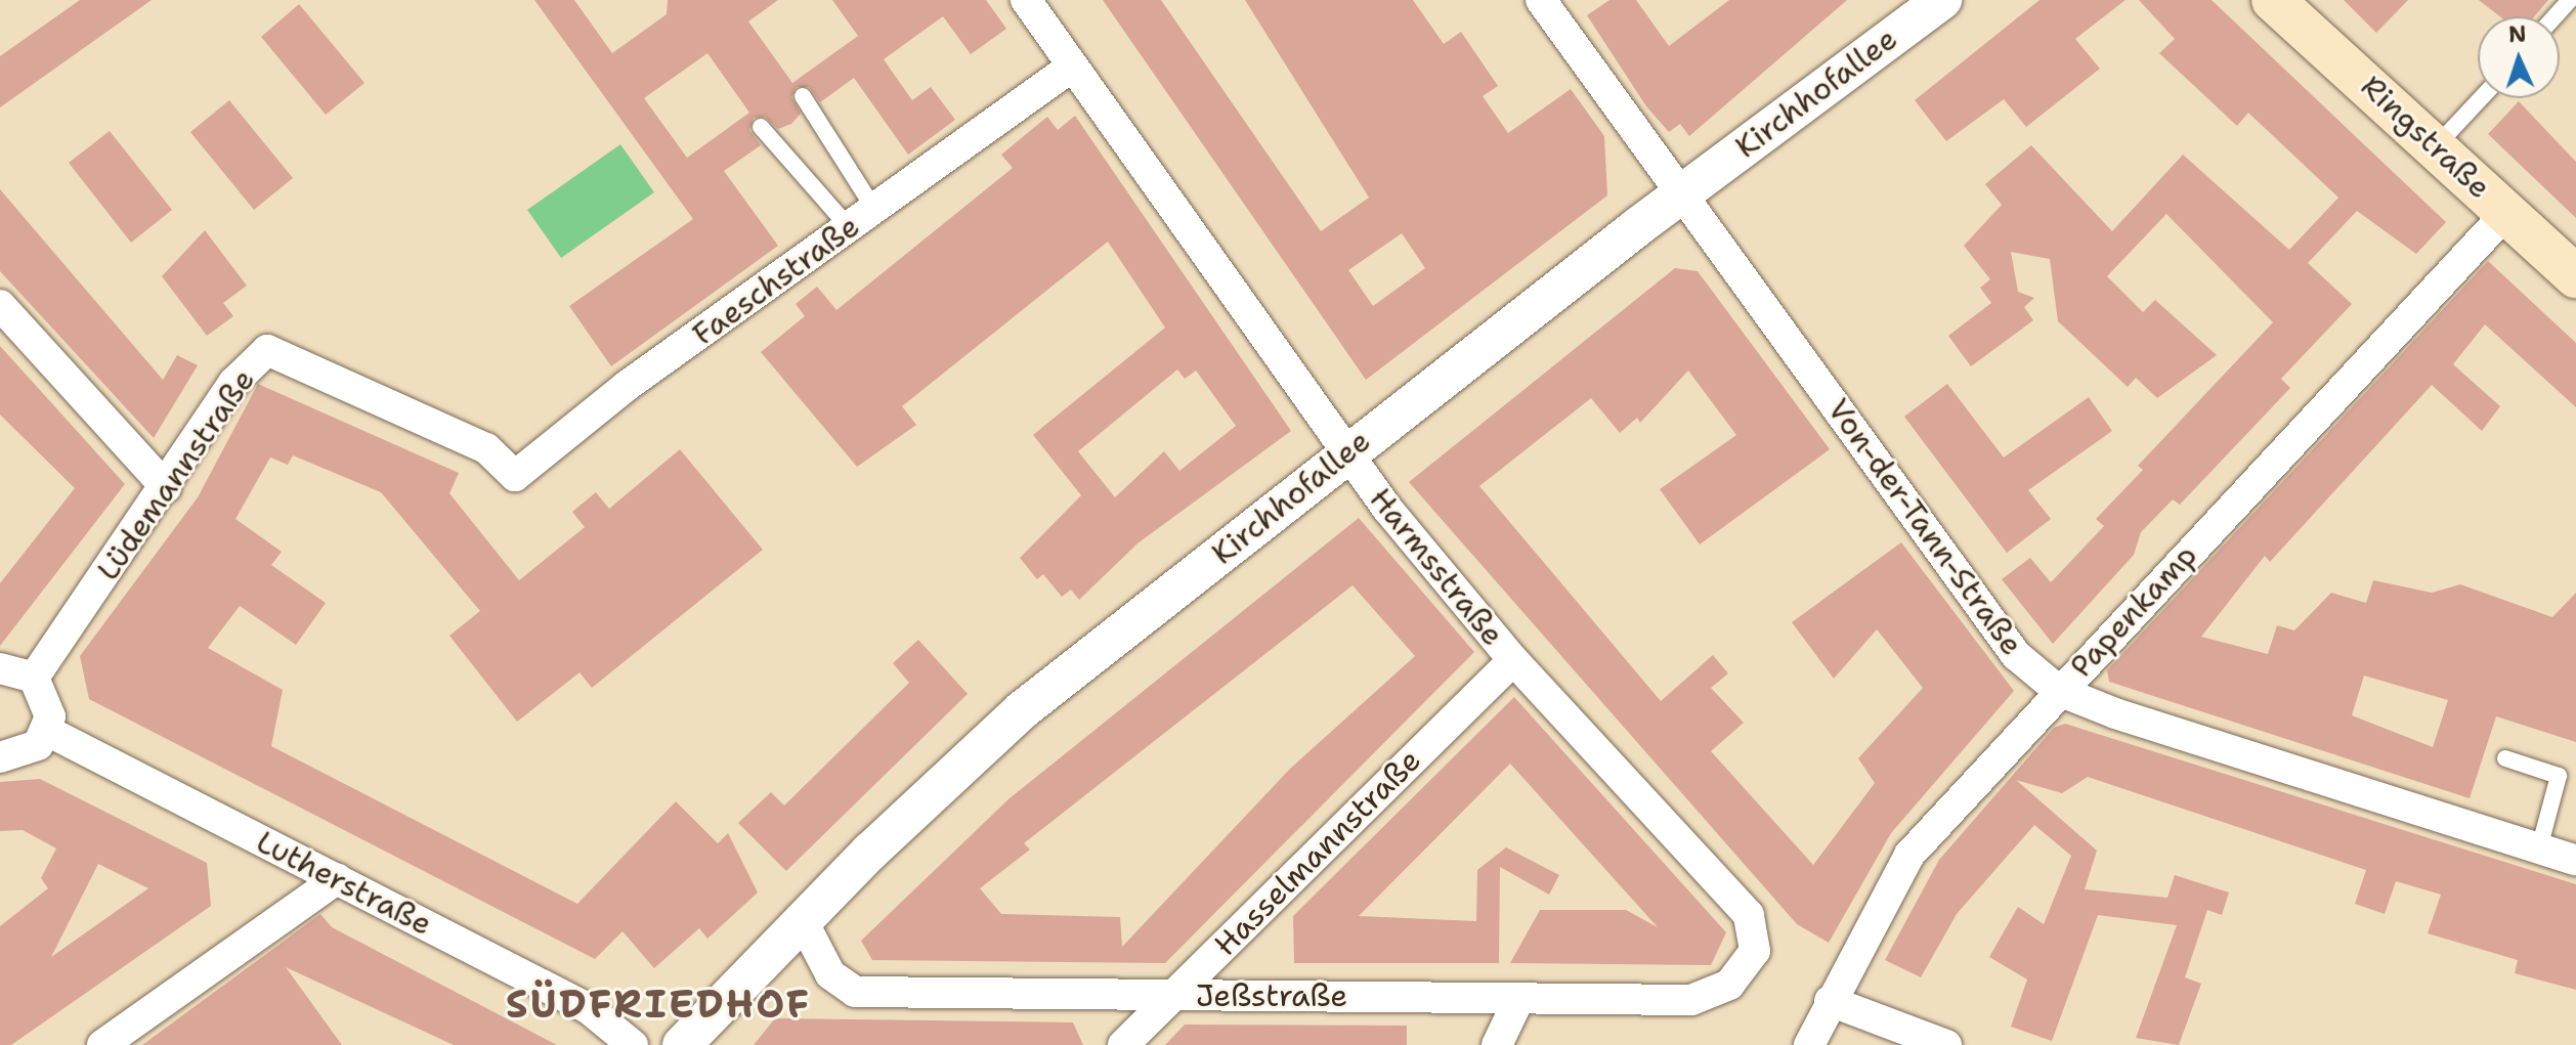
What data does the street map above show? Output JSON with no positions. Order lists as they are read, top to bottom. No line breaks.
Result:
{"streets":{"main road":["Ringstraße"],"street":["Kirchhofallee","Faeschstraße","Lüdemannstraße","Von-der-Tann-Straße","Harmsstraße","Papenkamp","Hasselmannstraße","Lutherstraße","Jeßstraße"]},"crossings":[["Kirchhofallee","Von-der-Tann-Straße"],["Kirchhofallee","Harmsstraße"],["Kirchhofallee","Jeßstraße"],["Ringstraße","Papenkamp"],["Faeschstraße","Lüdemannstraße"],["Faeschstraße","Harmsstraße"],["Von-der-Tann-Straße","Papenkamp"],["Harmsstraße","Hasselmannstraße"],["Harmsstraße","Jeßstraße"],["Hasselmannstraße","Jeßstraße"]],"districts":["SÜDFRIEDHOF"],"north":"top"}
